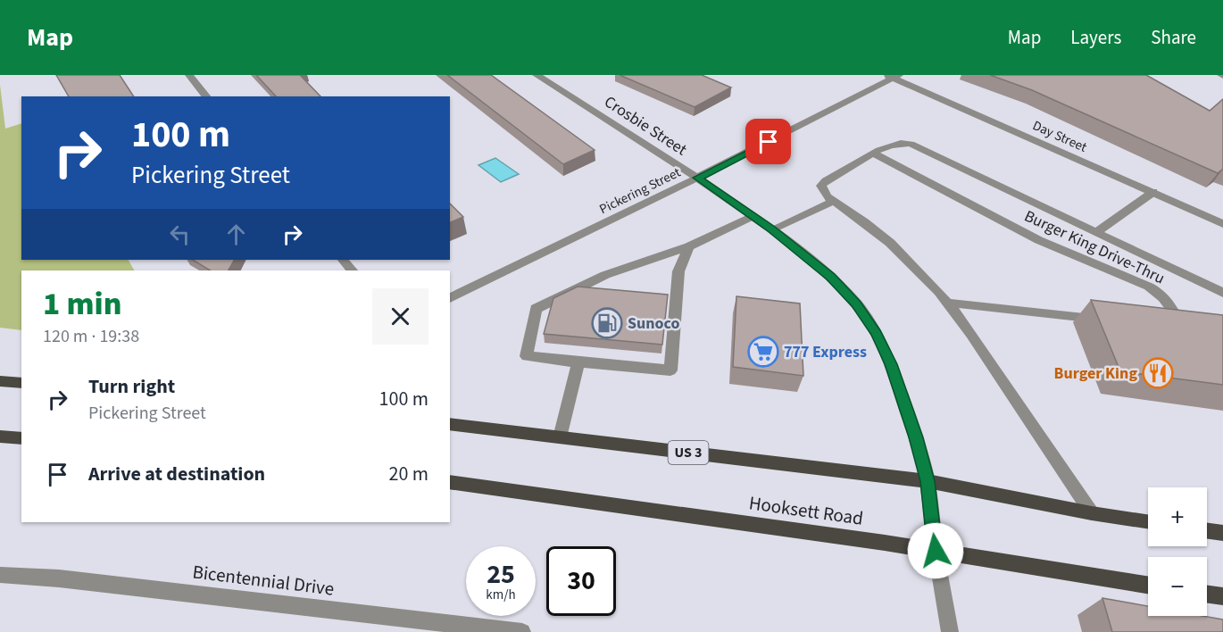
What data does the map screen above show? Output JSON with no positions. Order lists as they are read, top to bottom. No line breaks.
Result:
{"streets":{"main road":["US 3","Hooksett Road"],"street":["Crosbie Street","Day Street","Pickering Street","Burger King Drive-Thru","Bicentennial Drive"]},"crossings":[["Crosbie Street","Pickering Street"],["Crosbie Street","US 3"],["Crosbie Street","Hooksett Road"],["Day Street","Pickering Street"]],"places":{"fuel station":["Sunoco"],"supermarket":["777 Express"],"restaurant":["Burger King"]},"page":{"header":"Map","nav":["Map","Layers","Share"],"turn":["100 m","Pickering Street"],"heading":["1 min","120 m · 19:38"],"list":[{"name":"Turn right","note":"Pickering Street","value":"100 m"},{"name":"Arrive at destination","value":"20 m"}],"map_buttons":["+","−"],"speed":"25 km/h","limit":"30"}}
